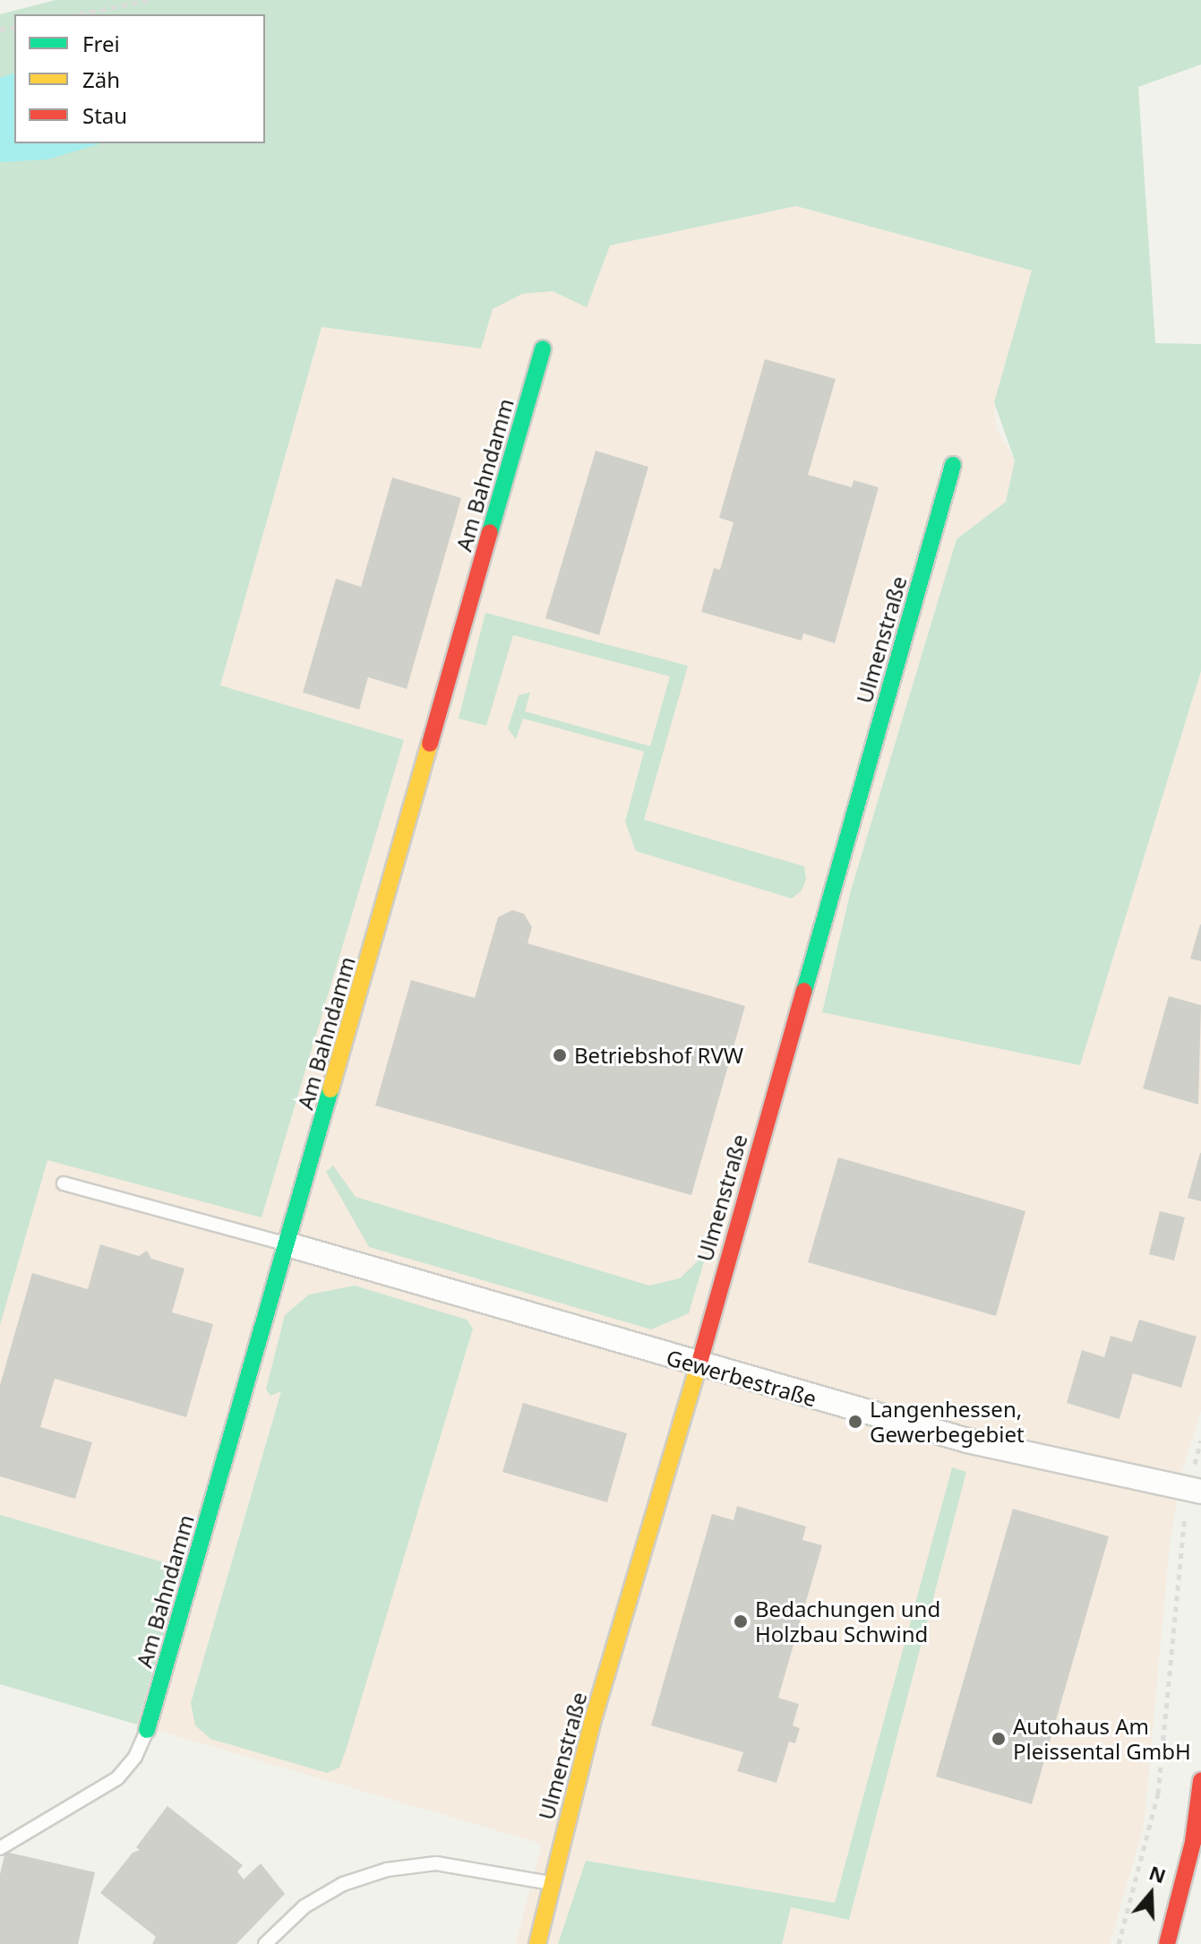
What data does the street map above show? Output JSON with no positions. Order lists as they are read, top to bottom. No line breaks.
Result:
{"streets":{"street":["Am Bahndamm","Ulmenstraße","Gewerbestraße"]},"crossings":[["Am Bahndamm","Gewerbestraße"],["Ulmenstraße","Gewerbestraße"]],"places":["Betriebshof RVW","Langenhessen, Gewerbegebiet","Bedachungen und Holzbau Schwind","Autohaus Am Pleissental GmbH"],"legend":["Frei","Zäh","Stau"],"north":"top"}
